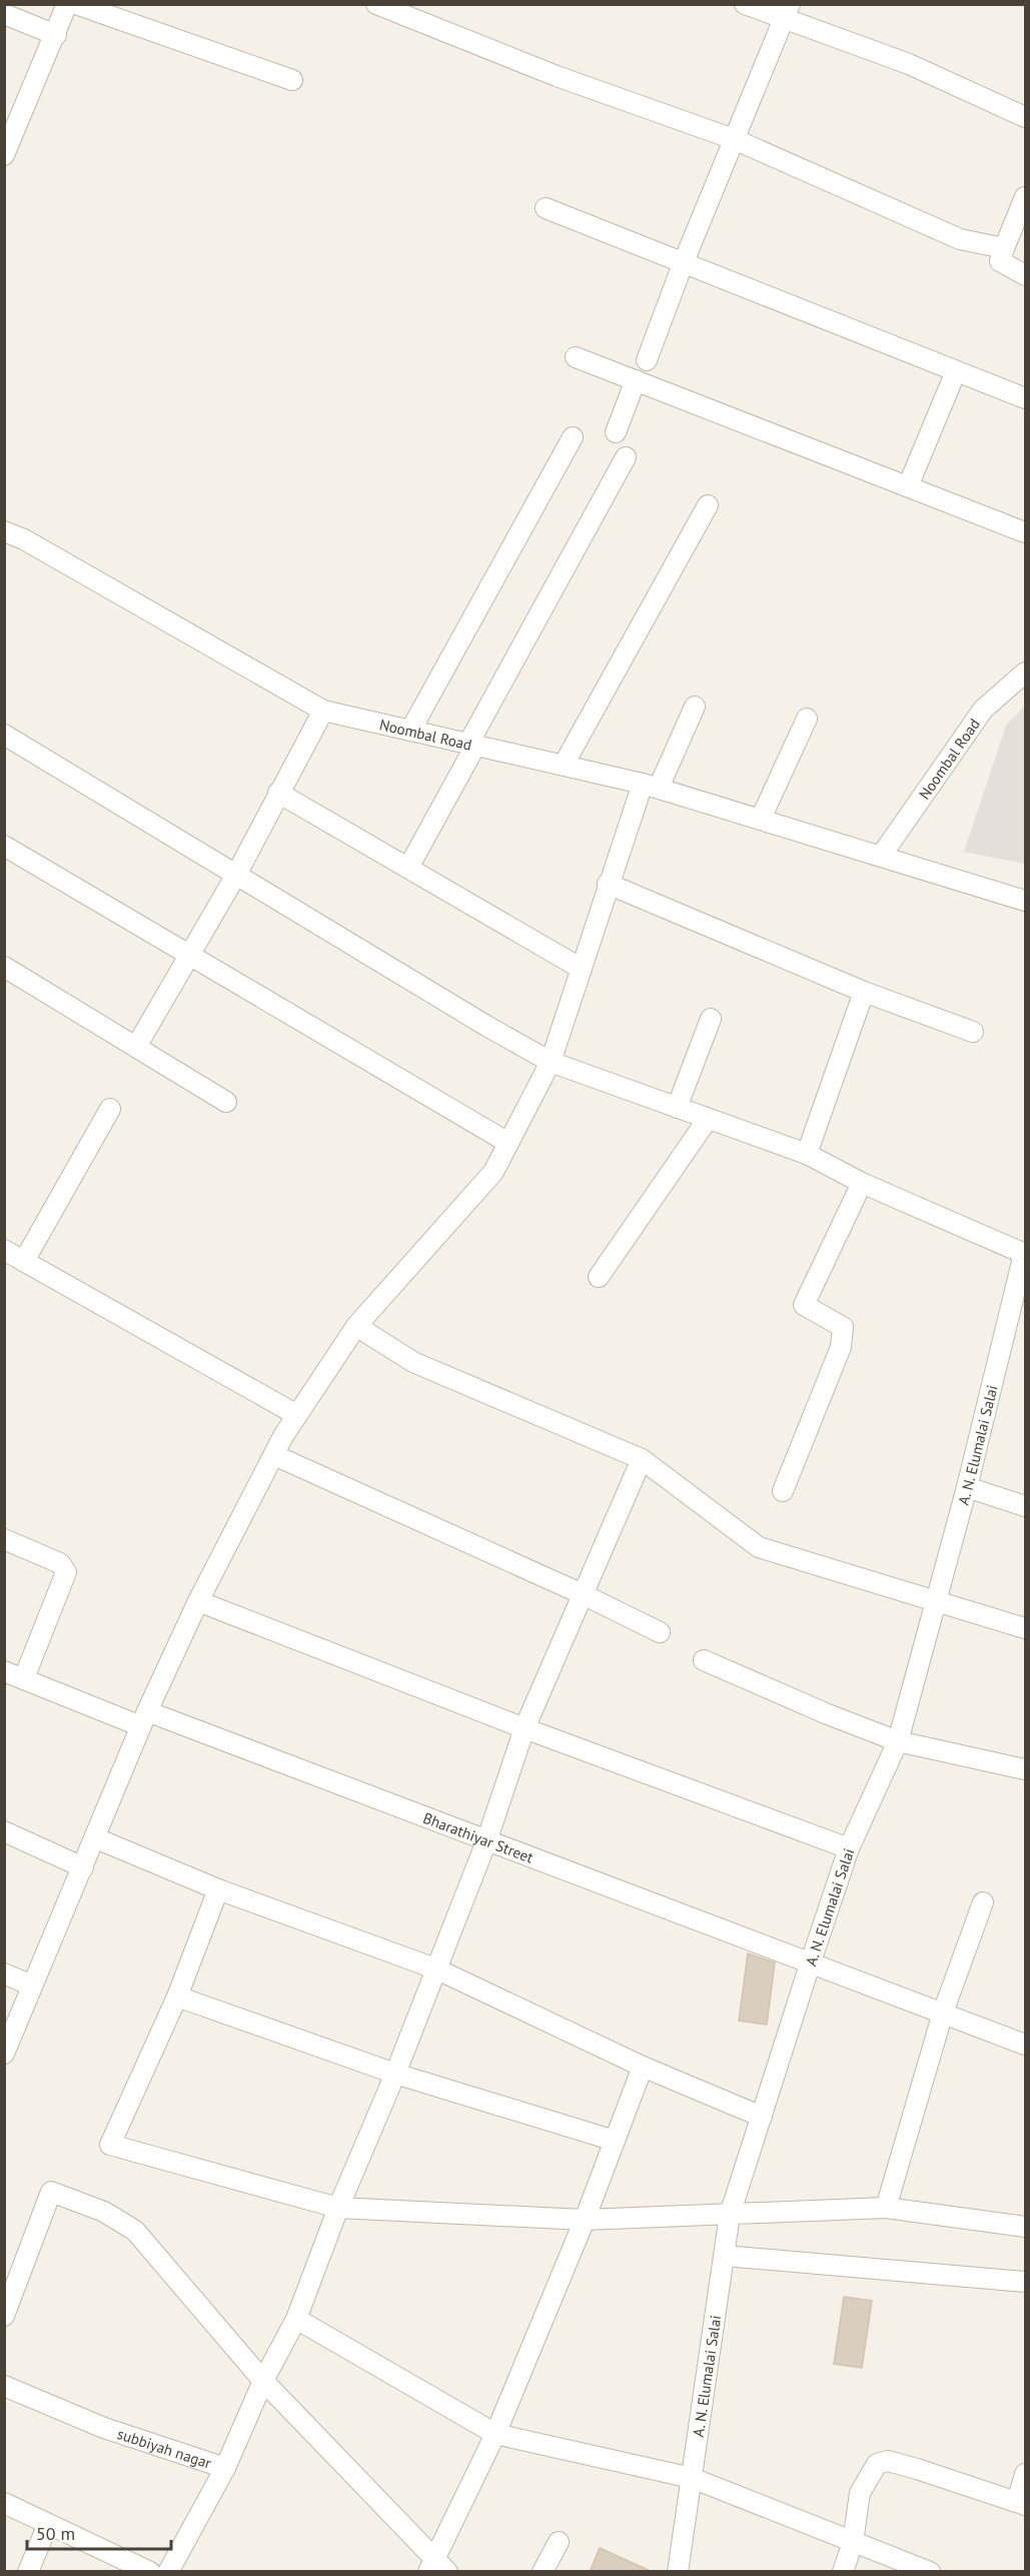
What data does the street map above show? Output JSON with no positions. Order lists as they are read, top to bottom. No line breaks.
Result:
{"streets":{"street":["Noombal Road","A. N. Elumalai Salai","Bharathiyar Street","subbiyah nagar"]},"crossings":[["A. N. Elumalai Salai","Bharathiyar Street"]],"scale_bar":"50 m"}
